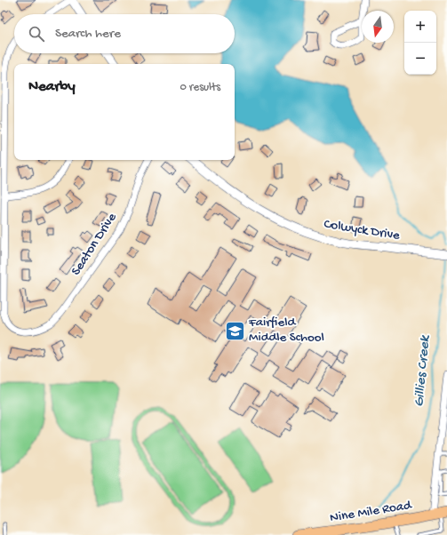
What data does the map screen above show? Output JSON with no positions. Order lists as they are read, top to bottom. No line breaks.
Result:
{"streets":{"main road":["Nine Mile Road"],"street":["Colwyck Drive","Seaton Drive"]},"water":["Gillies Creek"],"places":{"school or university":["Fairfield Middle School"]},"north":"bottom","page":{"map_buttons":["+","−"],"search":"Search here","heading":["Nearby","0 results"]}}
